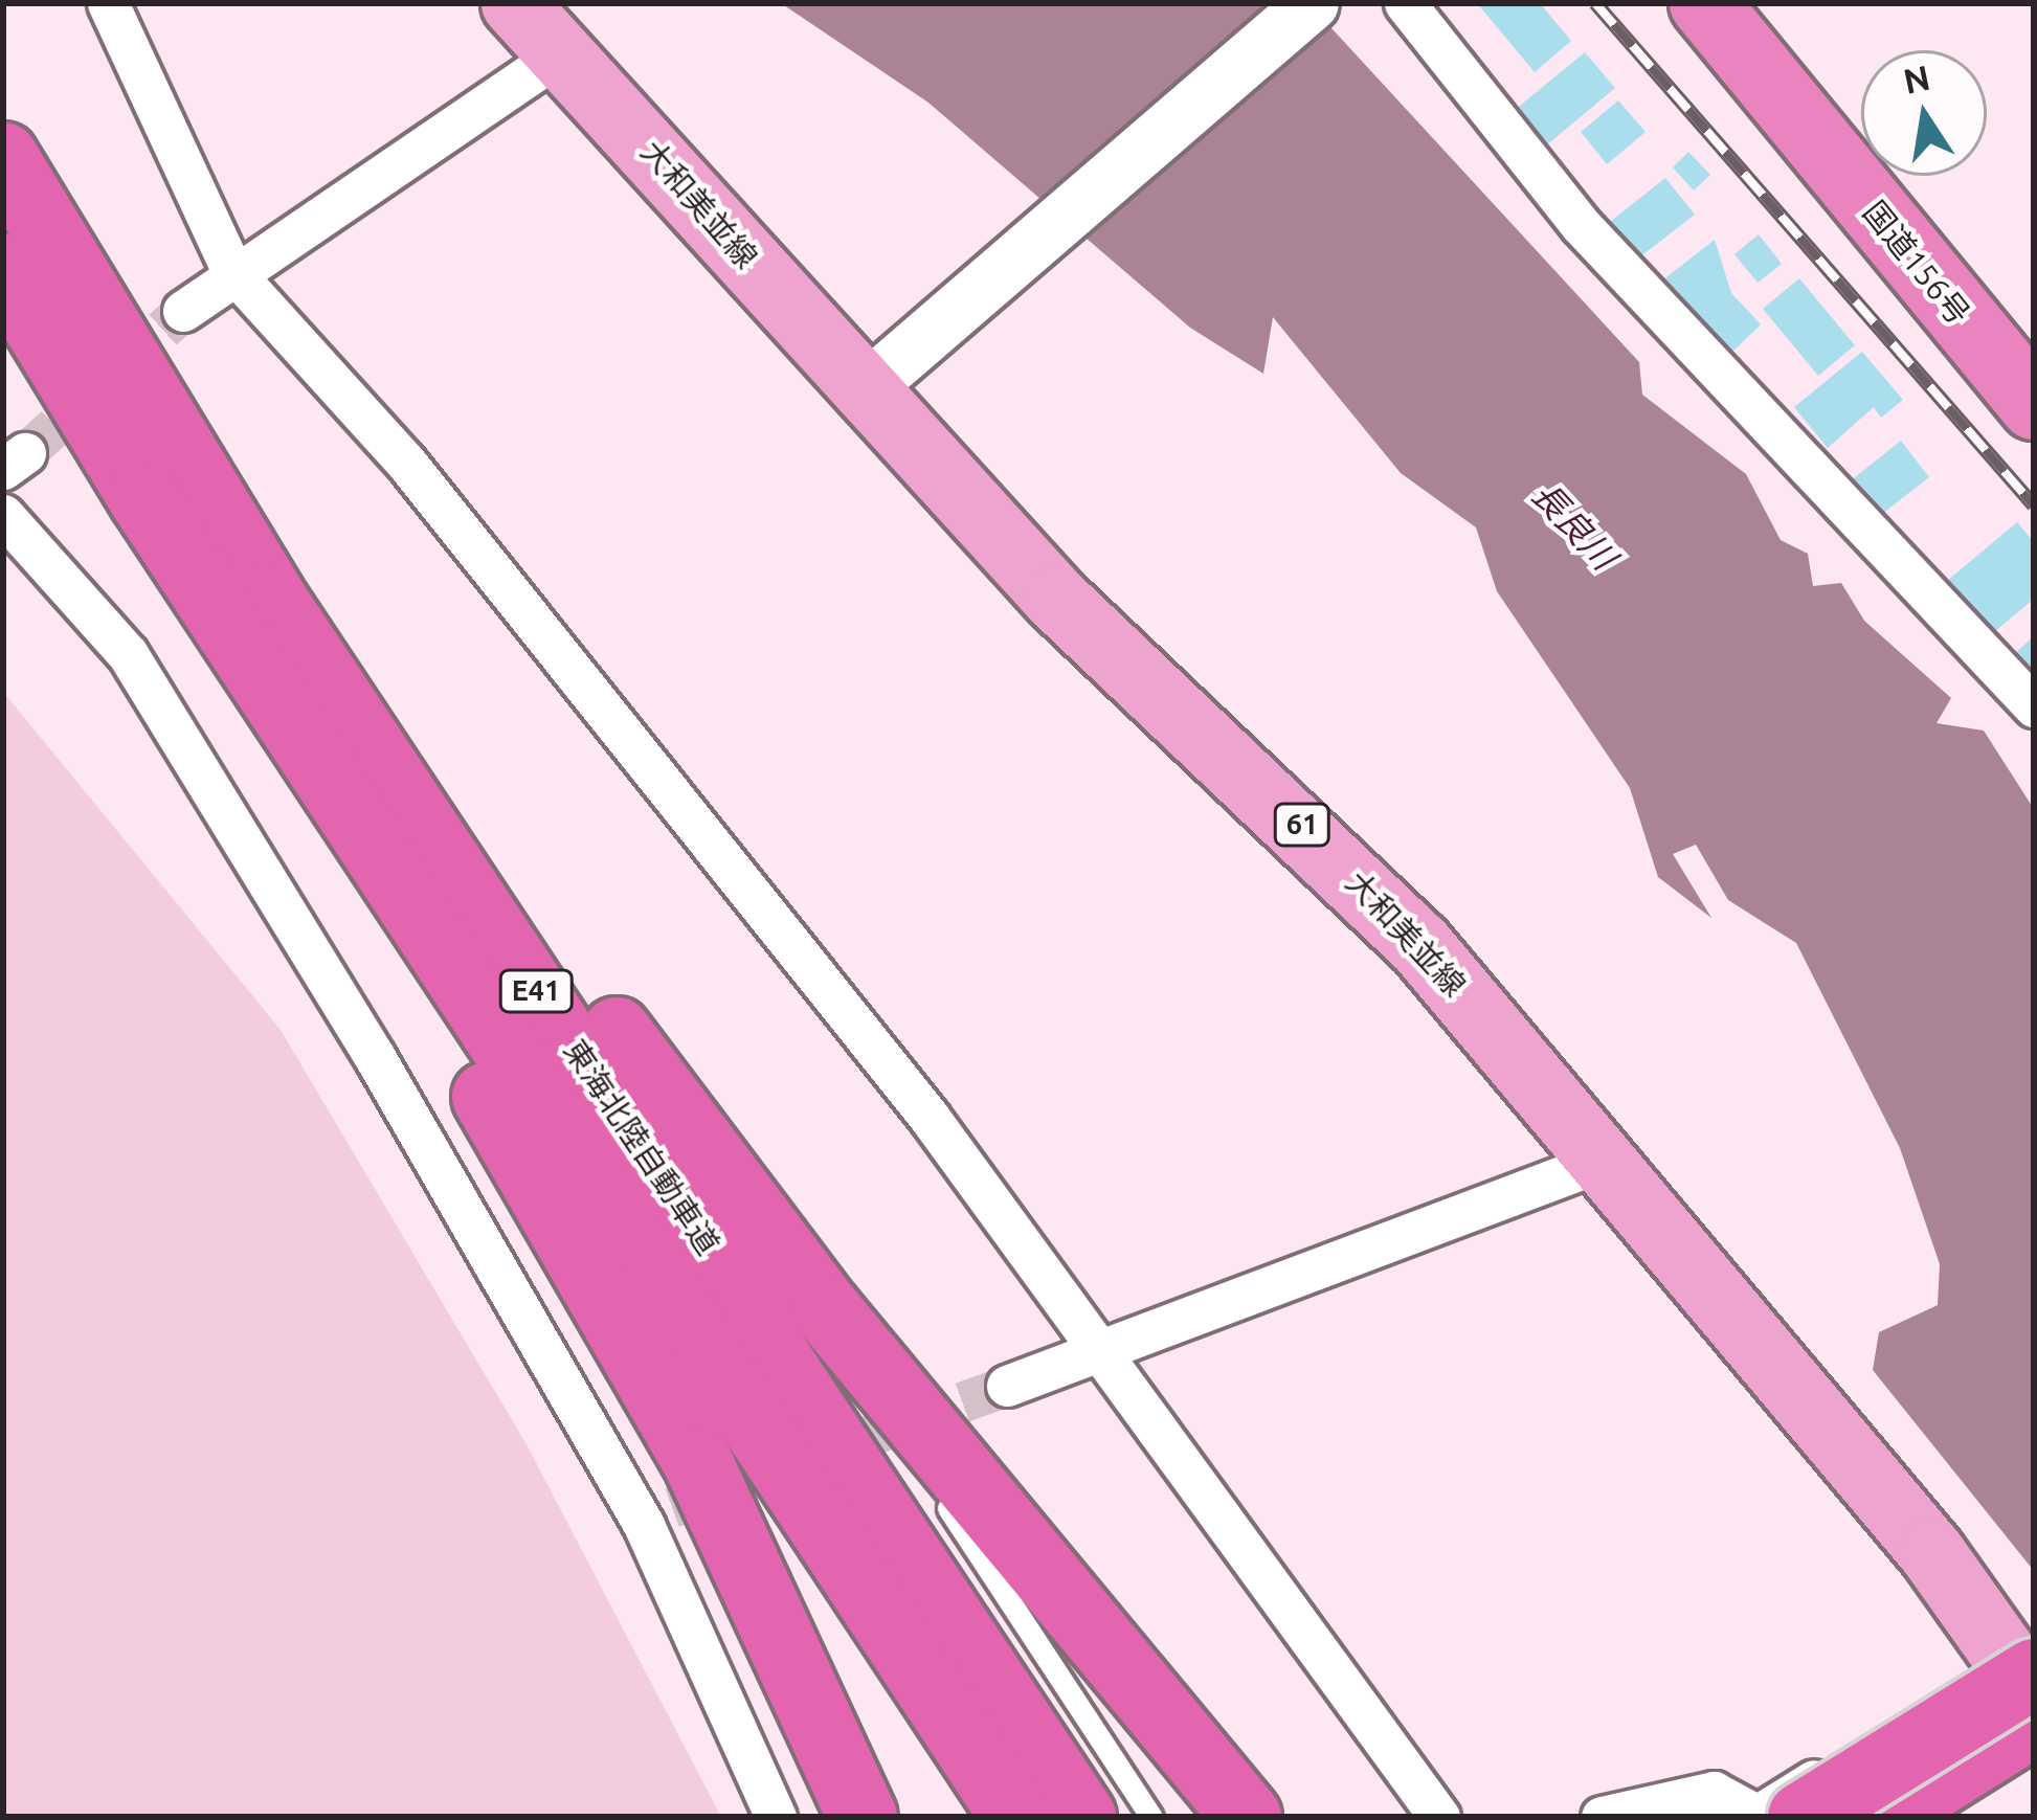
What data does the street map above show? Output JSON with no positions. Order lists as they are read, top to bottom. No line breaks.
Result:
{"streets":{"highway":["国道156号","E41","東海北陸自動車道"],"main road":["大和美並線","61"]},"water":["長良川"],"north":"top"}
